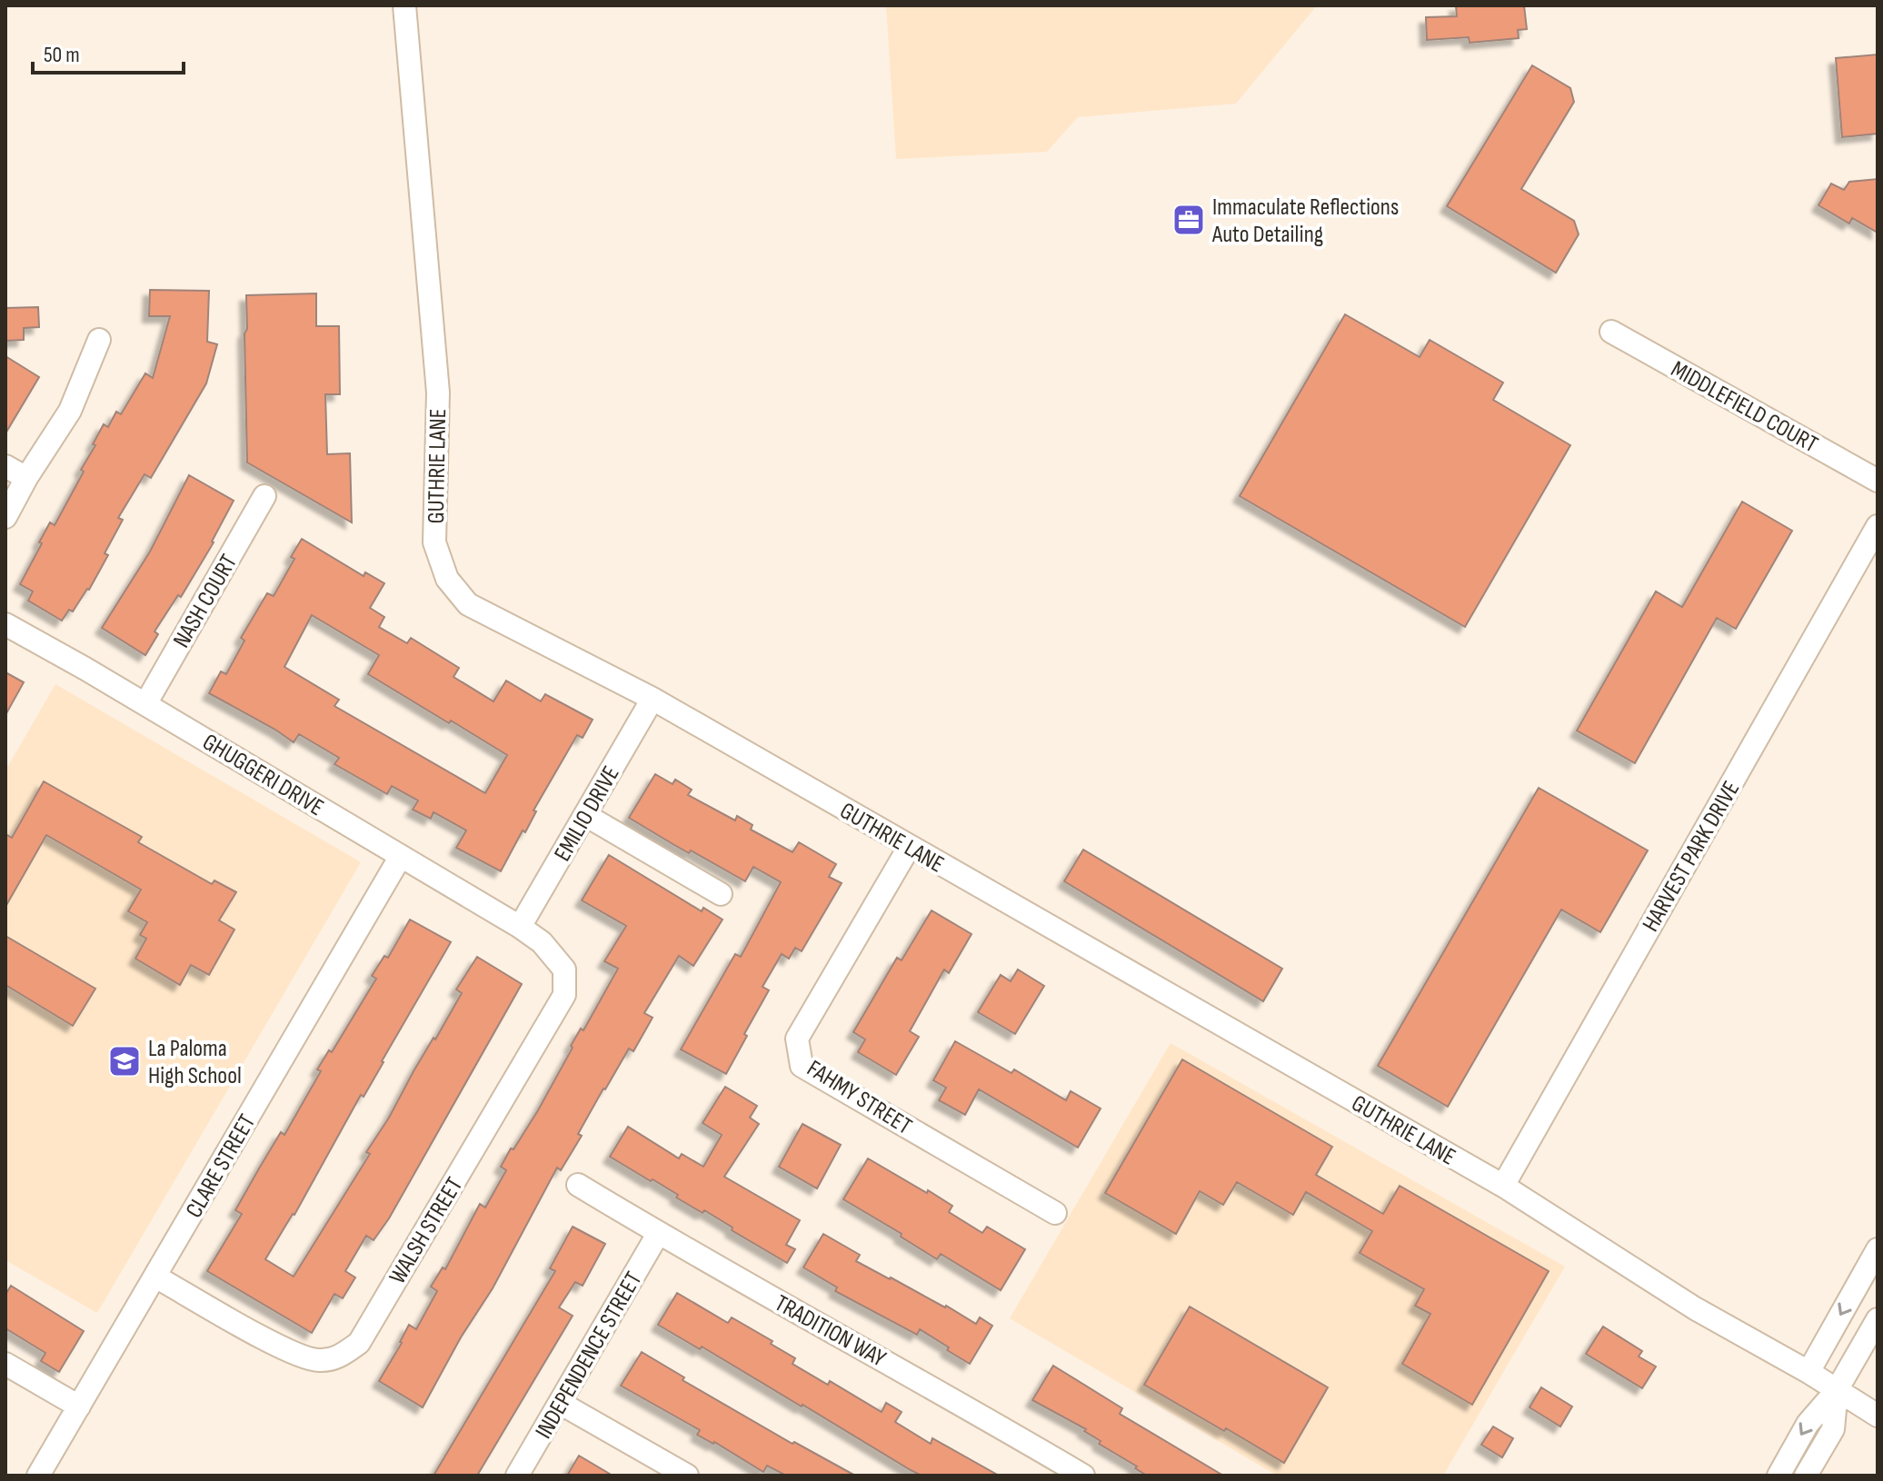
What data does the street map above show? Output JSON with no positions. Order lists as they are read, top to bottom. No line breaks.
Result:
{"streets":{"street":["MIDDLEFIELD COURT","GUTHRIE LANE","NASH COURT","GHUGGERI DRIVE","EMILIO DRIVE","HARVEST PARK DRIVE","FAHMY STREET","CLARE STREET","WALSH STREET","TRADITION WAY","INDEPENDENCE STREET"]},"crossings":[["GUTHRIE LANE","EMILIO DRIVE"],["GUTHRIE LANE","HARVEST PARK DRIVE"],["GUTHRIE LANE","FAHMY STREET"],["NASH COURT","GHUGGERI DRIVE"],["GHUGGERI DRIVE","EMILIO DRIVE"],["GHUGGERI DRIVE","CLARE STREET"],["GHUGGERI DRIVE","WALSH STREET"],["EMILIO DRIVE","WALSH STREET"],["CLARE STREET","WALSH STREET"],["TRADITION WAY","INDEPENDENCE STREET"]],"places":{"office":["Immaculate Reflections Auto Detailing"],"school or university":["La Paloma High School"]},"scale_bar":"50 m"}
